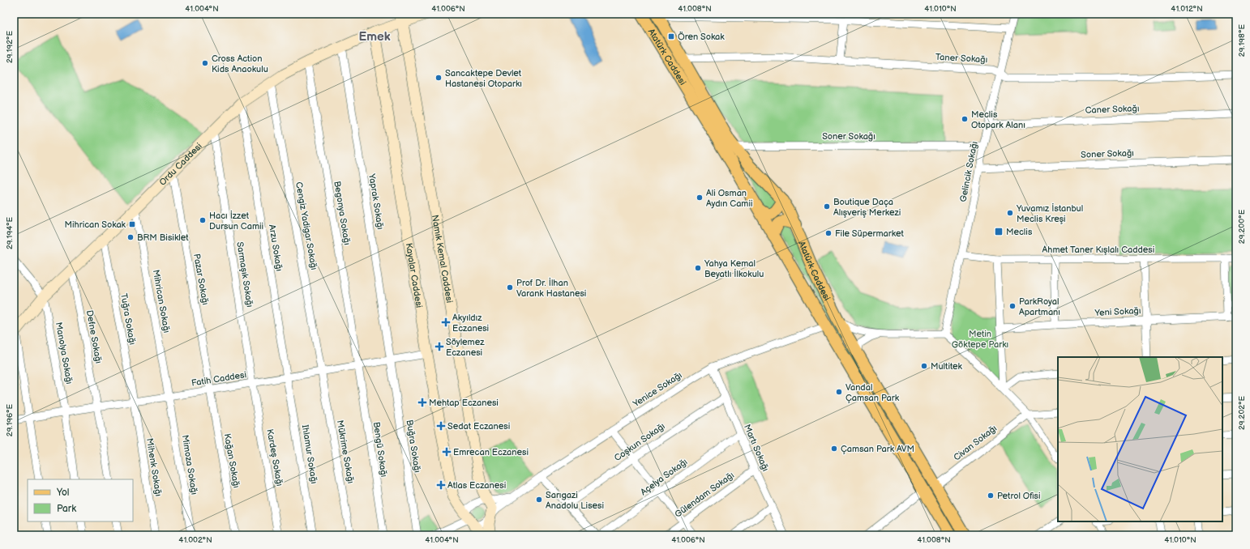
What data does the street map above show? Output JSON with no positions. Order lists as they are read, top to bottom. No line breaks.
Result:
{"streets":{"main road":["Atatürk Caddesi","Ordu Caddesi","Namık Kemal Caddesi","Kayalar Caddesi"],"street":["Taner Sokağı","Caner Sokağı","Soner Sokağı","Gelincik Sokağı","Yaprak Sokağı","Begonya Sokağı","Cengiz Yadigar Sokağı","Arzu Sokağı","Ahmet Taner Kışlalı Caddesi","Sarmaşık Sokağı","Pazar Sokağı","Mihrican Sokağı","Yeni Sokağı","Tuğra Sokağı","Defne Sokağı","Manolya Sokağı","Fatih Caddesi","Yenice Sokağı","Coşkun Sokağı","Civan Sokağı","Buğra Sokağı","Martı Sokağı","Bengü Sokağı","Mükrime Sokağı","Ihlamur Sokağı","Kardeş Sokağı","Kağan Sokağı","Mimoza Sokağı","Mihenk Sokağı","Açelya Sokağı","Gülendam Sokağı"]},"crossings":[["Atatürk Caddesi","Taner Sokağı"],["Atatürk Caddesi","Soner Sokağı"],["Atatürk Caddesi","Yenice Sokağı"],["Atatürk Caddesi","Civan Sokağı"],["Taner Sokağı","Gelincik Sokağı"],["Caner Sokağı","Gelincik Sokağı"],["Soner Sokağı","Gelincik Sokağı"],["Ordu Caddesi","Yaprak Sokağı"],["Ordu Caddesi","Begonya Sokağı"],["Ordu Caddesi","Cengiz Yadigar Sokağı"],["Ordu Caddesi","Arzu Sokağı"],["Ordu Caddesi","Namık Kemal Caddesi"],["Ordu Caddesi","Sarmaşık Sokağı"],["Ordu Caddesi","Kayalar Caddesi"],["Ordu Caddesi","Pazar Sokağı"],["Ordu Caddesi","Mihrican Sokağı"],["Ordu Caddesi","Tuğra Sokağı"],["Ordu Caddesi","Defne Sokağı"],["Ordu Caddesi","Manolya Sokağı"],["Gelincik Sokağı","Ahmet Taner Kışlalı Caddesi"],["Yaprak Sokağı","Fatih Caddesi"],["Yaprak Sokağı","Buğra Sokağı"],["Begonya Sokağı","Fatih Caddesi"],["Begonya Sokağı","Bengü Sokağı"],["Cengiz Yadigar Sokağı","Fatih Caddesi"],["Cengiz Yadigar Sokağı","Mükrime Sokağı"],["Arzu Sokağı","Fatih Caddesi"],["Arzu Sokağı","Ihlamur Sokağı"],["Namık Kemal Caddesi","Kayalar Caddesi"],["Namık Kemal Caddesi","Yenice Sokağı"],["Sarmaşık Sokağı","Fatih Caddesi"],["Sarmaşık Sokağı","Kardeş Sokağı"],["Kayalar Caddesi","Fatih Caddesi"],["Kayalar Caddesi","Yenice Sokağı"],["Pazar Sokağı","Fatih Caddesi"],["Pazar Sokağı","Kağan Sokağı"],["Mihrican Sokağı","Fatih Caddesi"],["Mihrican Sokağı","Mimoza Sokağı"],["Tuğra Sokağı","Fatih Caddesi"],["Tuğra Sokağı","Mihenk Sokağı"],["Defne Sokağı","Fatih Caddesi"],["Manolya Sokağı","Fatih Caddesi"],["Fatih Caddesi","Buğra Sokağı"],["Fatih Caddesi","Bengü Sokağı"],["Fatih Caddesi","Mükrime Sokağı"],["Fatih Caddesi","Ihlamur Sokağı"],["Fatih Caddesi","Kardeş Sokağı"],["Fatih Caddesi","Kağan Sokağı"],["Fatih Caddesi","Mimoza Sokağı"],["Fatih Caddesi","Mihenk Sokağı"],["Yenice Sokağı","Martı Sokağı"],["Coşkun Sokağı","Martı Sokağı"],["Martı Sokağı","Açelya Sokağı"],["Martı Sokağı","Gülendam Sokağı"]],"districts":["Emek"],"parks":["Metin Göktepe Parkı"],"places":{"transit":["Ören Sokak","Mihrican Sokak","Meclis"],"other":["Cross Action Kids Anaokulu","Sancaktepe Devlet Hastanesi Otoparkı","Meclis Otopark Alanı","Ali Osman Aydın Camii","Boutique Daça Alışveriş Merkezi","Yuvamız İstanbul Meclis Kreşi","Hacı İzzet Dursun Camii","File Süpermarket","BRM Bisiklet","Yahya Kemal Beyatlı İlkokulu","Prof Dr. İlhan Varank Hastanesi","ParkRoyal Apartmanı","Multitek","Vandal Çamsan Park","Çamsan Park AVM","Petrol Ofisi","Sarıgazi Anadolu Lisesi"],"health":["Akyıldız Eczanesi","Söylemez Eczanesi","Mehtap Eczanesi","Sedat Eczanesi","Emrecan Eczanesi","Atlas Eczanesi"]},"legend":["Yol","Park"],"coordinates":["41.004°N","41.006°N","41.008°N","41.010°N","41.012°N","29.198°E","29.192°E","29.200°E","29.194°E","29.202°E","29.196°E","41.002°N"]}
